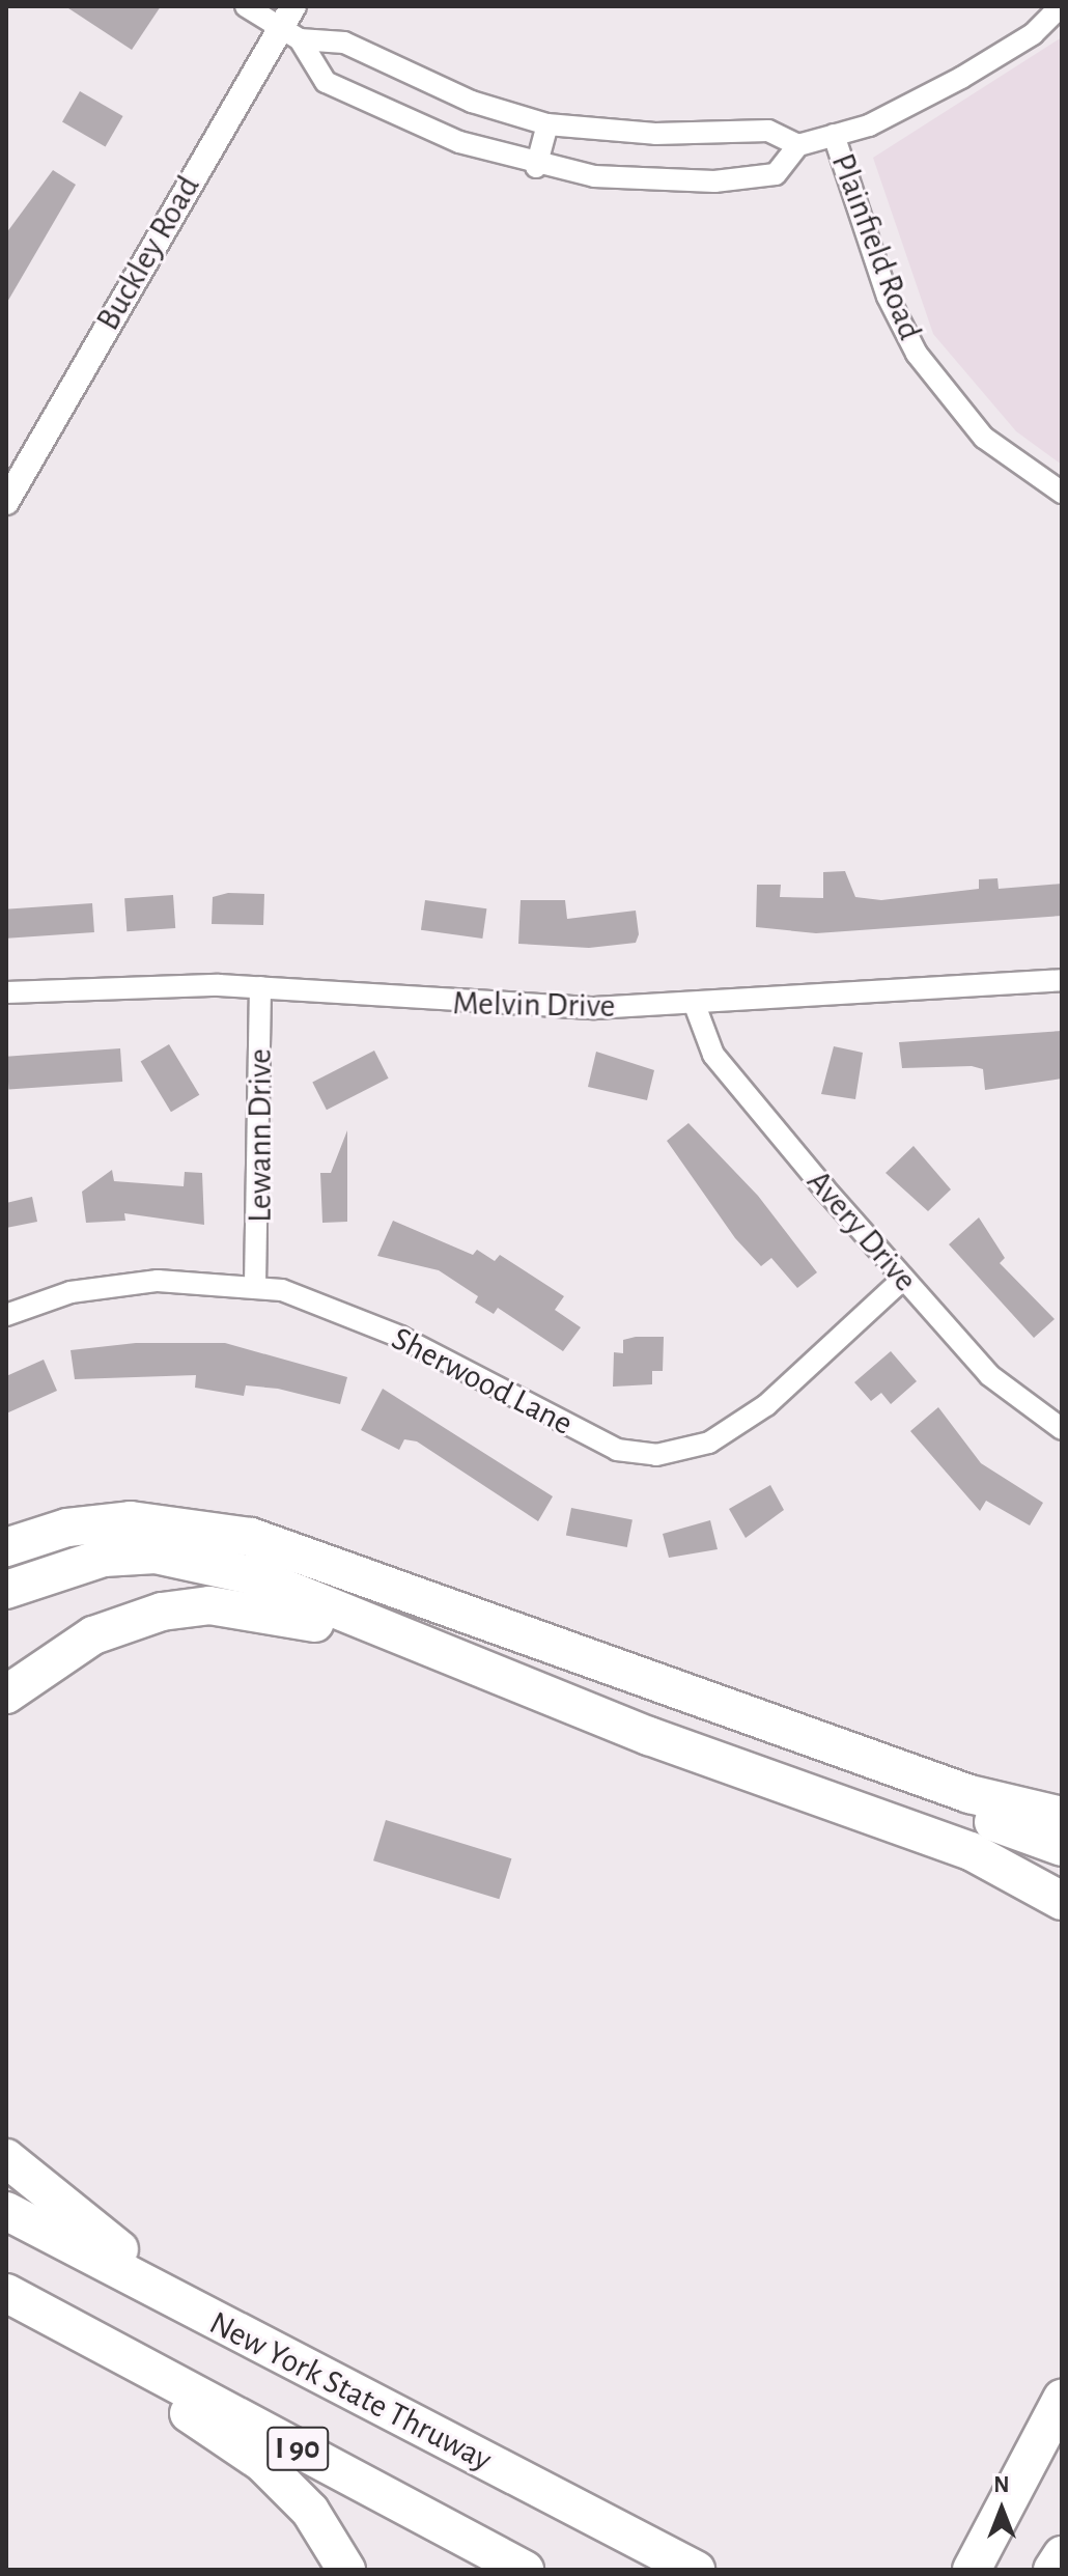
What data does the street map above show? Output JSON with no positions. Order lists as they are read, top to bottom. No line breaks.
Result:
{"streets":{"highway":["New York State Thruway","I 90"],"street":["Plainfield Road","Buckley Road","Melvin Drive","Lewann Drive","Avery Drive","Sherwood Lane"]},"crossings":[["Melvin Drive","Lewann Drive"],["Melvin Drive","Avery Drive"],["Lewann Drive","Sherwood Lane"],["Avery Drive","Sherwood Lane"]],"north":"top"}
